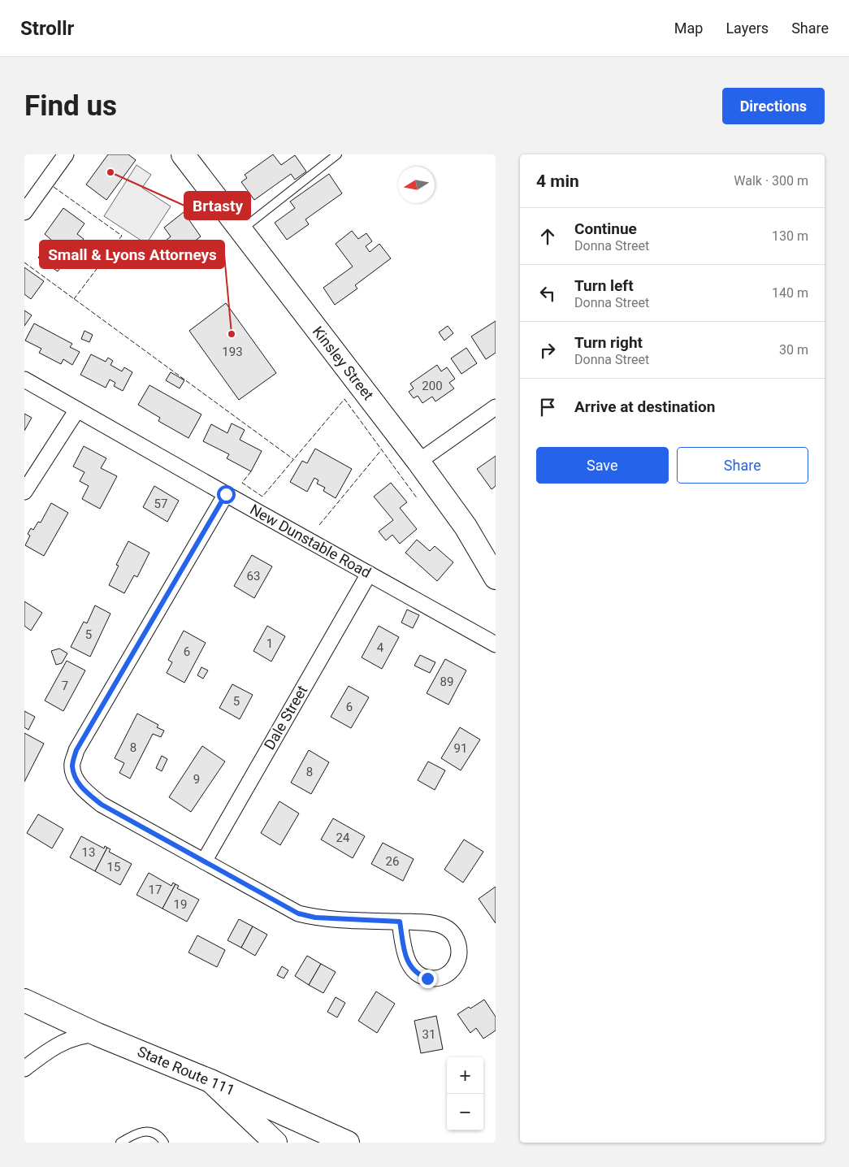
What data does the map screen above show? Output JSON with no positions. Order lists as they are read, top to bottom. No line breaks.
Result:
{"streets":{"main road":["Kinsley Street","State Route 111"],"street":["New Dunstable Road","Dale Street"]},"crossings":[["New Dunstable Road","Dale Street"]],"places":["Brtasty","Small & Lyons Attorneys"],"house_numbers":["193","200","57","63","5","1","4","6","89","7","5","6","8","91","8","9","24","13","26","15","17","19","31"],"north":"left","page":{"header":"Strollr","nav":["Map","Layers","Share"],"buttons":["Directions",["Save","Share"]],"title":"Find us","heading":["4 min","Walk · 300 m"],"list":[["Continue","Donna Street","130 m"],["Turn left","Donna Street","140 m"],["Turn right","Donna Street","30 m"],"Arrive at destination"],"map_buttons":["+","−"]}}
